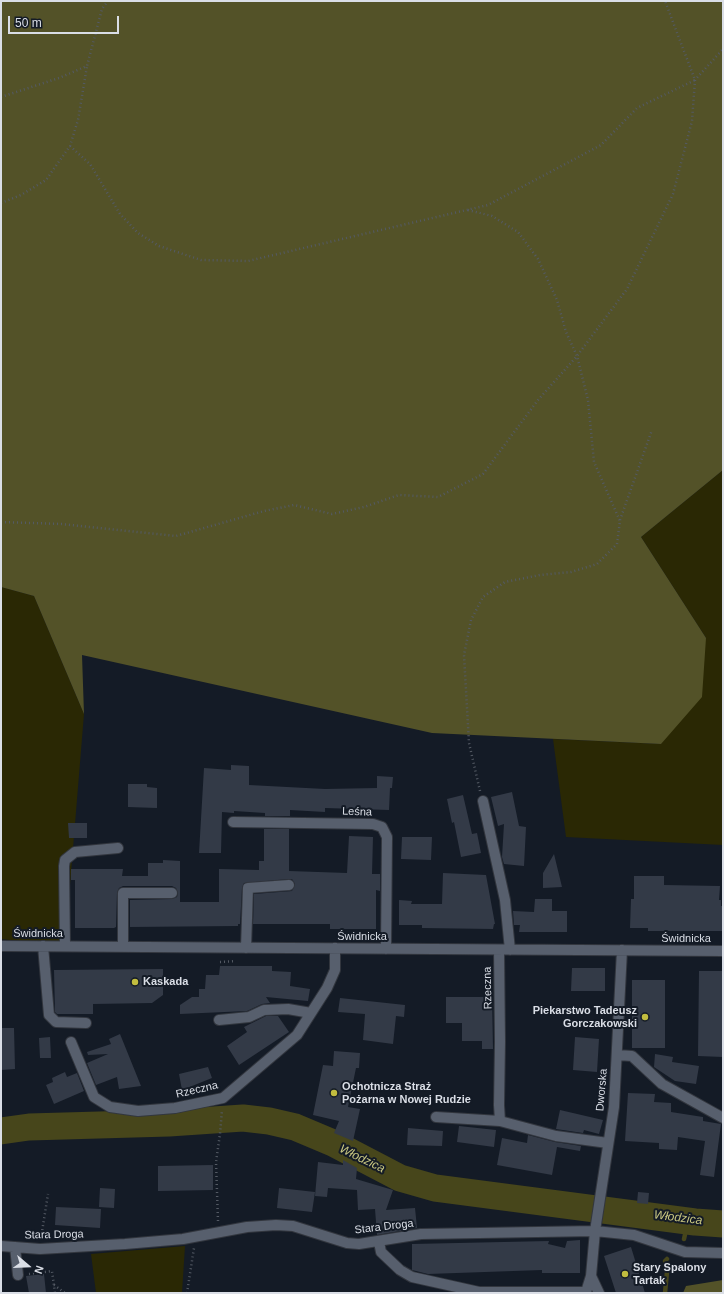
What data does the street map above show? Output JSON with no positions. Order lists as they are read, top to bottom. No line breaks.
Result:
{"streets":{"street":["Leśna","Świdnicka","Rzeczna","Dworska","Stara Droga"]},"crossings":[["Leśna","Świdnicka"],["Świdnicka","Rzeczna"],["Świdnicka","Dworska"],["Dworska","Stara Droga"]],"water":["Włodzica"],"places":["Kaskada","Piekarstwo Tadeusz Gorczakowski","Ochotnicza Straż Pożarna w Nowej Rudzie","Stary Spalony Tartak"],"scale_bar":"50 m","north":"right"}
